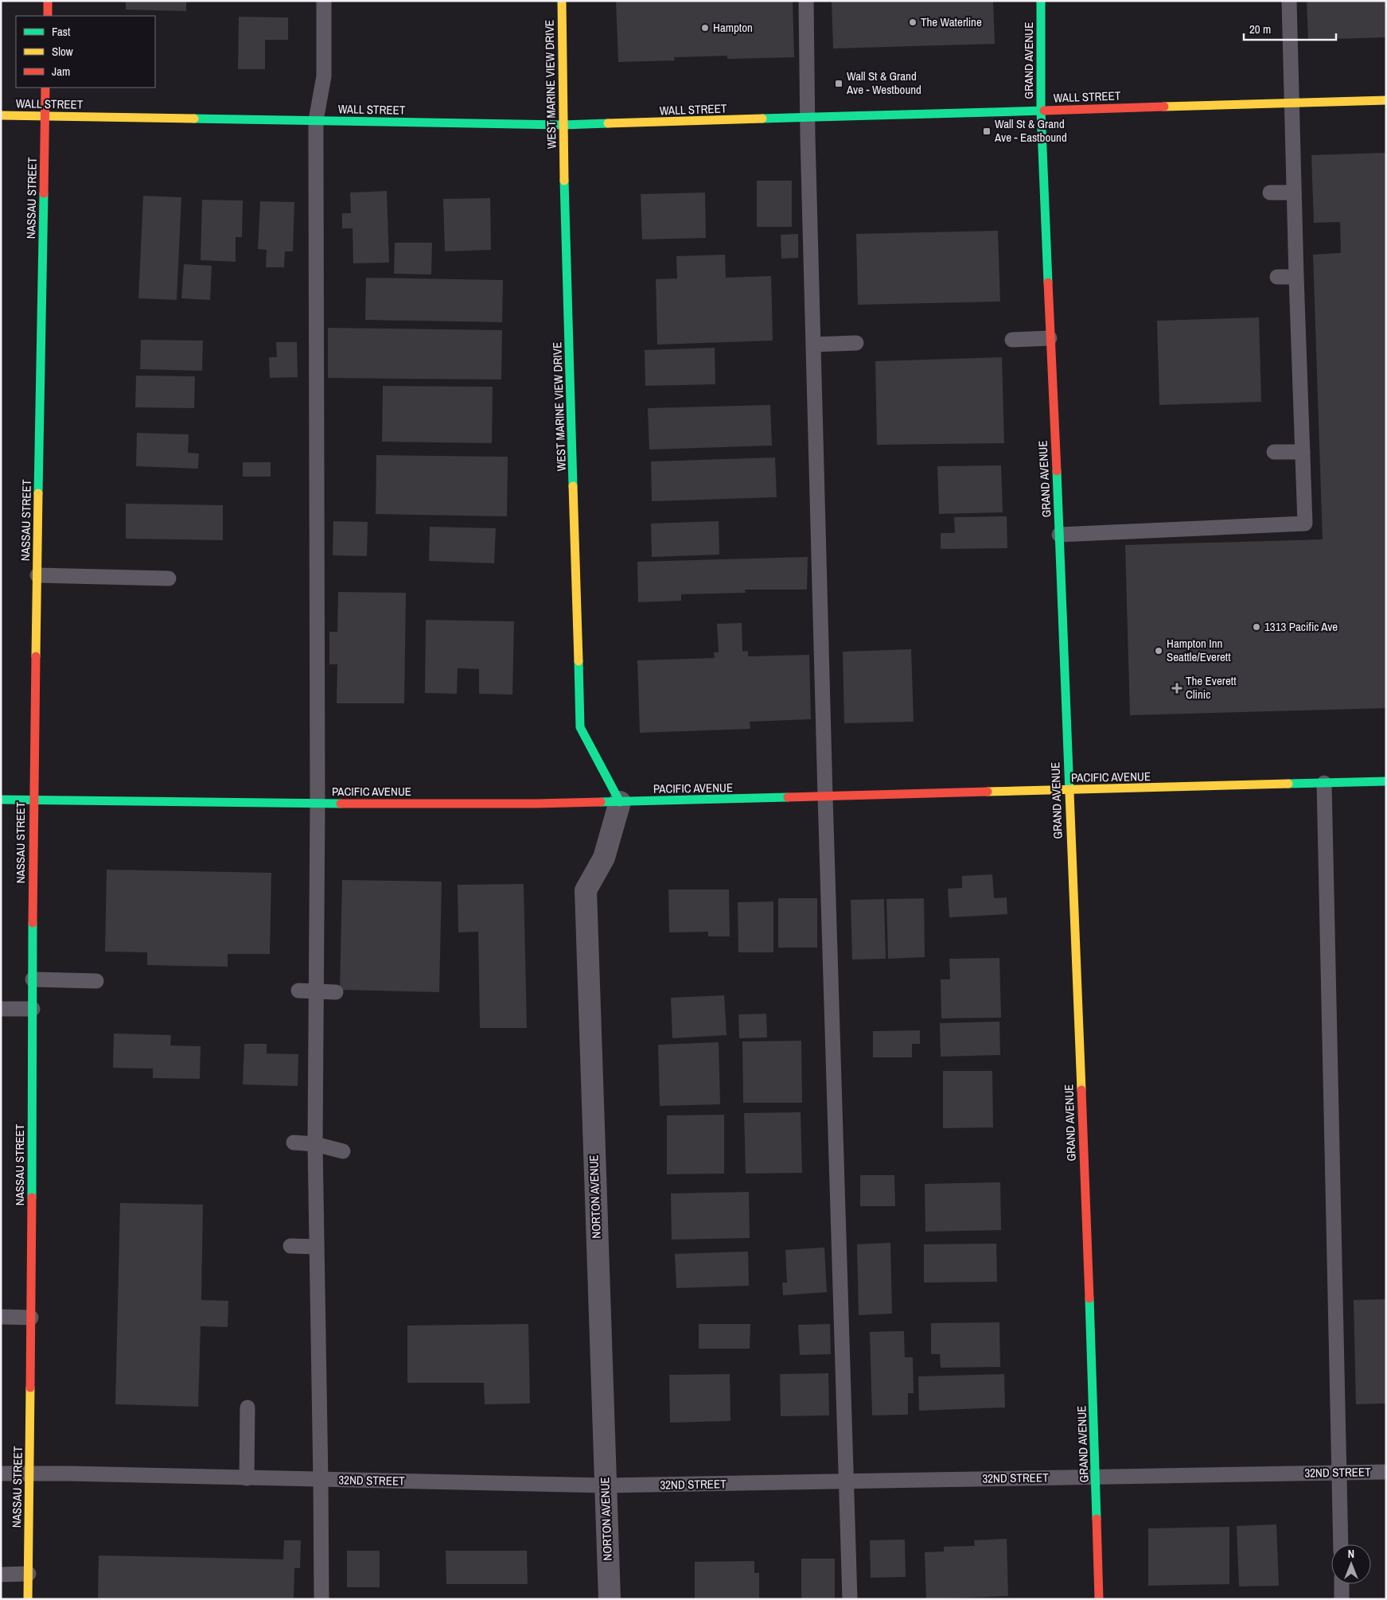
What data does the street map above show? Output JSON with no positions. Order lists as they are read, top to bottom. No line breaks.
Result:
{"streets":{"street":["GRAND AVENUE","WEST MARINE VIEW DRIVE","WALL STREET","NASSAU STREET","PACIFIC AVENUE","NORTON AVENUE"],"lane":["32ND STREET"]},"crossings":[["GRAND AVENUE","WALL STREET"],["GRAND AVENUE","PACIFIC AVENUE"],["GRAND AVENUE","32ND STREET"],["WEST MARINE VIEW DRIVE","WALL STREET"],["WEST MARINE VIEW DRIVE","PACIFIC AVENUE"],["WEST MARINE VIEW DRIVE","NORTON AVENUE"],["WALL STREET","NASSAU STREET"],["NASSAU STREET","PACIFIC AVENUE"],["NASSAU STREET","32ND STREET"],["PACIFIC AVENUE","NORTON AVENUE"],["NORTON AVENUE","32ND STREET"]],"places":{"other":["The Waterline","Hampton","1313 Pacific Ave","Hampton Inn Seattle/Everett"],"transit":["Wall St & Grand Ave - Westbound","Wall St & Grand Ave - Eastbound"],"health":["The Everett Clinic"]},"legend":["Fast","Slow","Jam"],"scale_bar":"20 m","north":"top"}
